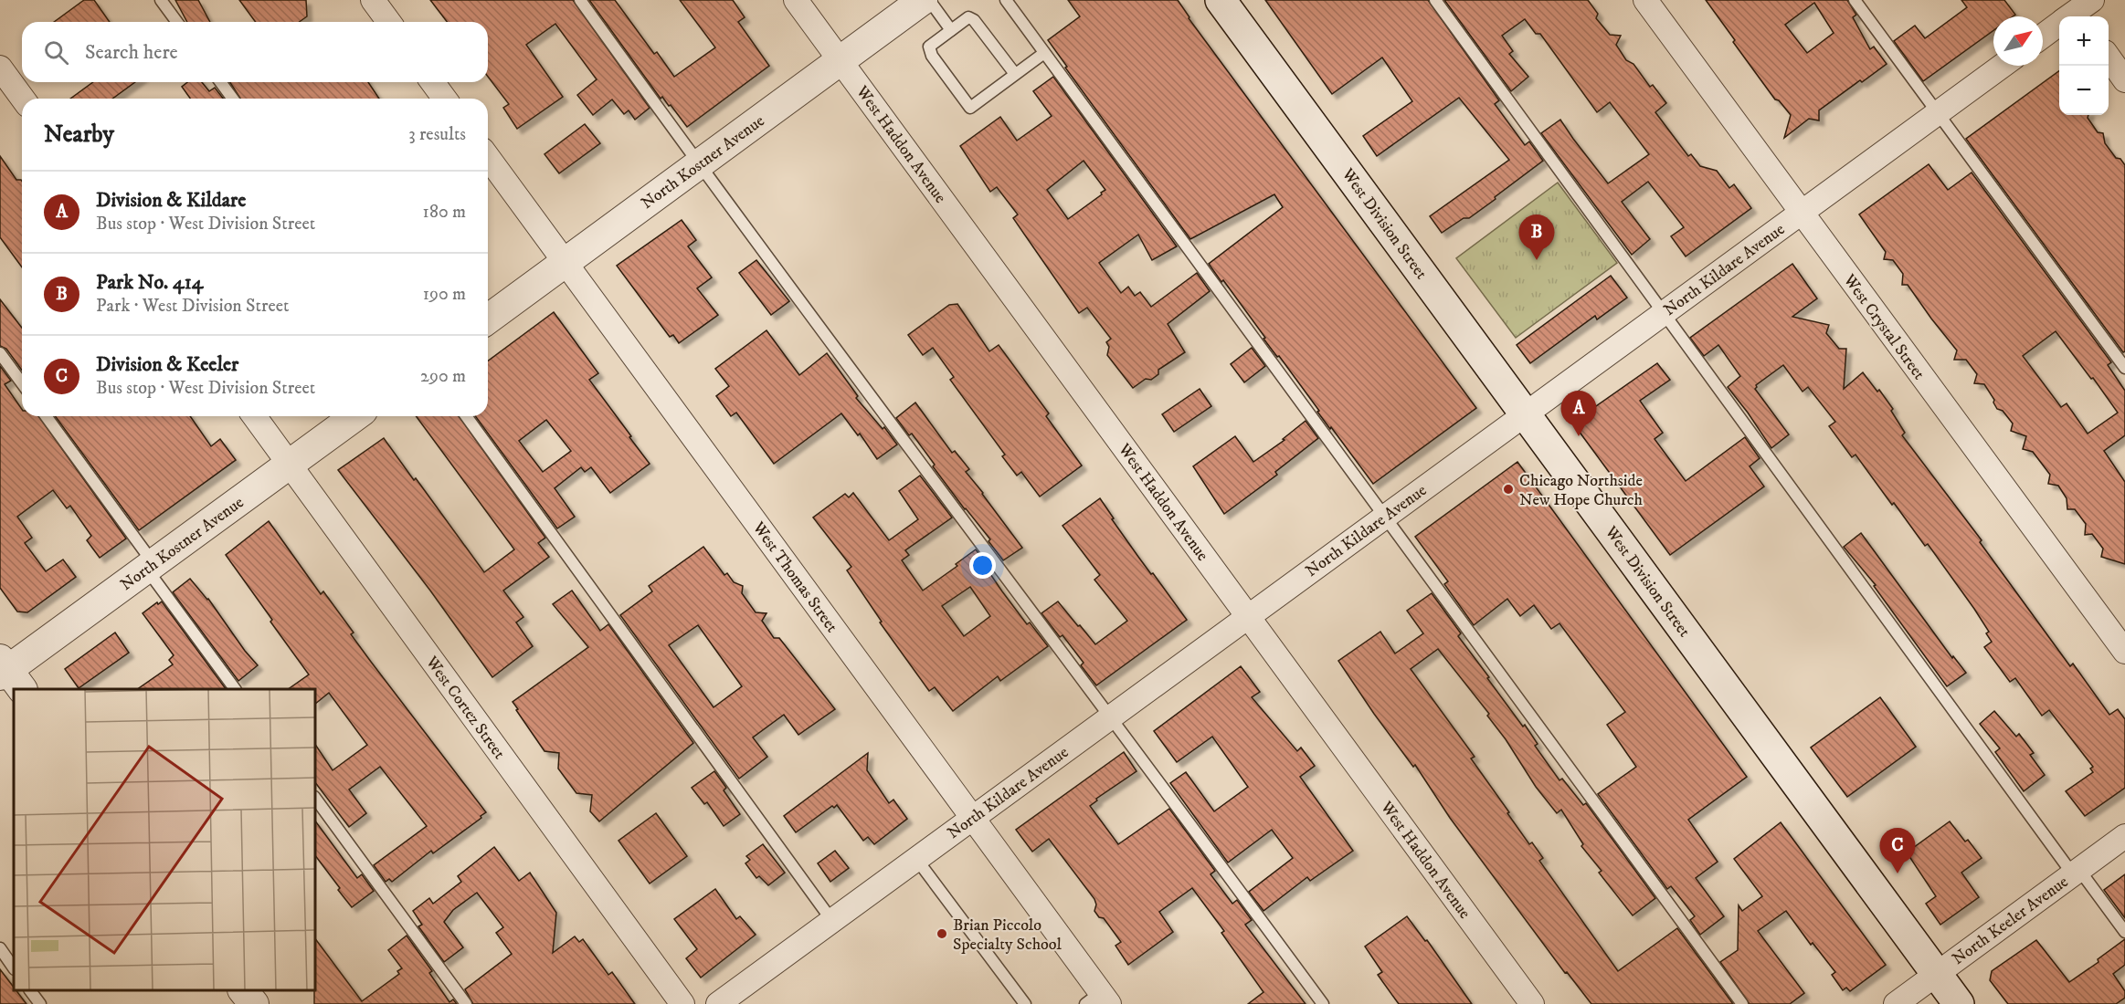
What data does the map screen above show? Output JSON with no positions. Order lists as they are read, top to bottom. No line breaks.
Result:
{"streets":{"main road":["West Division Street"],"street":["West Haddon Avenue","North Kostner Avenue","North Kildare Avenue","West Crystal Street","West Thomas Street","West Cortez Street","North Keeler Avenue"]},"crossings":[["West Haddon Avenue","North Kostner Avenue"],["West Haddon Avenue","North Kildare Avenue"],["North Kostner Avenue","West Thomas Street"],["North Kostner Avenue","West Cortez Street"],["West Division Street","North Kildare Avenue"],["West Division Street","North Keeler Avenue"],["North Kildare Avenue","West Crystal Street"],["North Kildare Avenue","West Thomas Street"]],"places":["Chicago Northside New Hope Church","Brian Piccolo Specialty School"],"north":"top right","page":{"map_buttons":["+","−"],"search":"Search here","heading":["Nearby","3 results"],"list":[{"mark":"A","name":"Division & Kildare","note":"Bus stop · West Division Street","value":"180 m"},{"mark":"B","name":"Park No. 414","note":"Park · West Division Street","value":"190 m"},{"mark":"C","name":"Division & Keeler","note":"Bus stop · West Division Street","value":"290 m"}],"pins":["B","A","C"]}}
